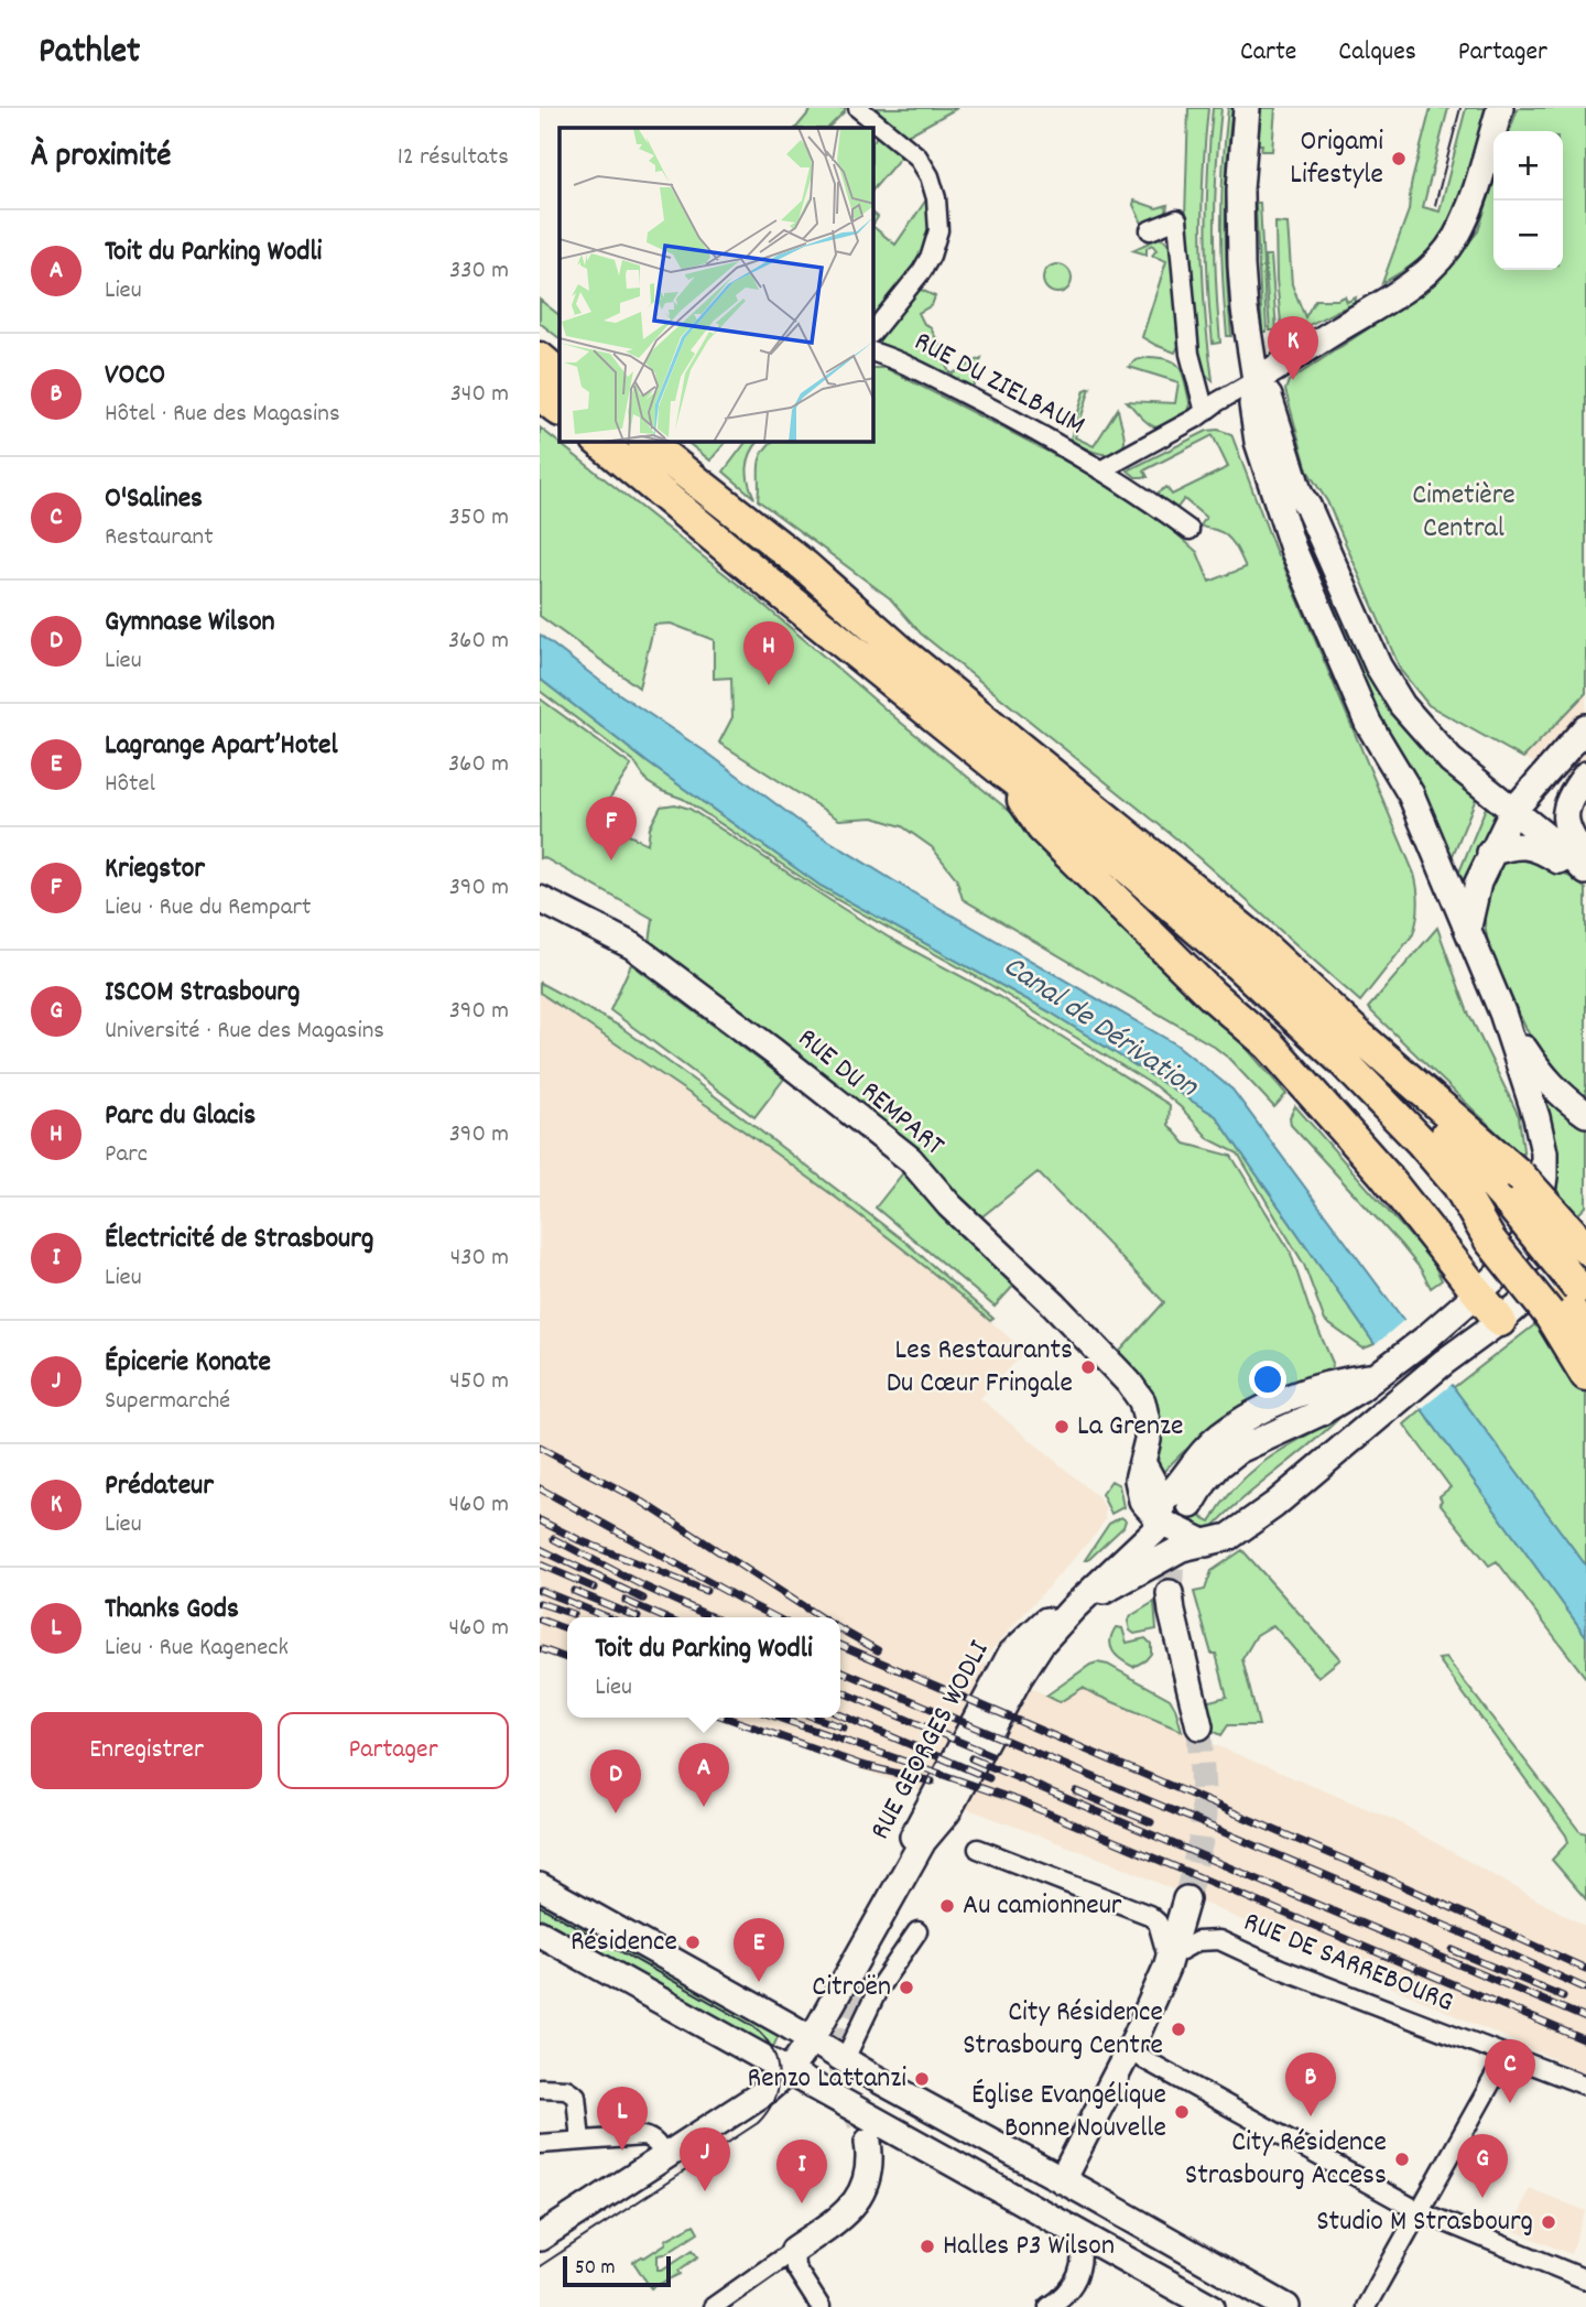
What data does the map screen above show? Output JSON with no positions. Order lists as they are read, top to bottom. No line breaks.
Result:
{"streets":{"main road":["RUE DU REMPART","RUE GEORGES WODLI"],"street":["RUE DU ZIELBAUM","RUE DE SARREBOURG"]},"crossings":[["RUE DU REMPART","RUE GEORGES WODLI"]],"water":["Canal de Dérivation"],"parks":["Cimetière Central"],"places":["Origami Lifestyle","Les Restaurants Du Cœur Fringale","La Grenze","Au camionneur","Résidence","Citroën","City Résidence Strasbourg Centre","Renzo Lattanzi","Église Evangélique Bonne Nouvelle","City Résidence Strasbourg Access","Studio M Strasbourg","Halles P3 Wilson"],"scale_bar":"50 m","page":{"header":"Pathlet","nav":["Carte","Calques","Partager"],"heading":["À proximité","12 résultats"],"map_buttons":["+","−"],"list":[{"mark":"A","name":"Toit du Parking Wodli","note":"Lieu","value":"330 m"},{"mark":"B","name":"VOCO","note":"Hôtel · Rue des Magasins","value":"340 m"},{"mark":"C","name":"O'Salines","note":"Restaurant","value":"350 m"},{"mark":"D","name":"Gymnase Wilson","note":"Lieu","value":"360 m"},{"mark":"E","name":"Lagrange Apart’Hotel","note":"Hôtel","value":"360 m"},{"mark":"F","name":"Kriegstor","note":"Lieu · Rue du Rempart","value":"390 m"},{"mark":"G","name":"ISCOM Strasbourg","note":"Université · Rue des Magasins","value":"390 m"},{"mark":"H","name":"Parc du Glacis","note":"Parc","value":"390 m"},{"mark":"I","name":"Électricité de Strasbourg","note":"Lieu","value":"430 m"},{"mark":"J","name":"Épicerie Konate","note":"Supermarché","value":"450 m"},{"mark":"K","name":"Prédateur","note":"Lieu","value":"460 m"},{"mark":"L","name":"Thanks Gods","note":"Lieu · Rue Kageneck","value":"460 m"}],"pins":["K","H","F","A","D","E","C","B","L","J","G","I"],"popup":["Toit du Parking Wodli","Lieu"],"buttons":["Enregistrer","Partager"],"scale":"50 m"}}
